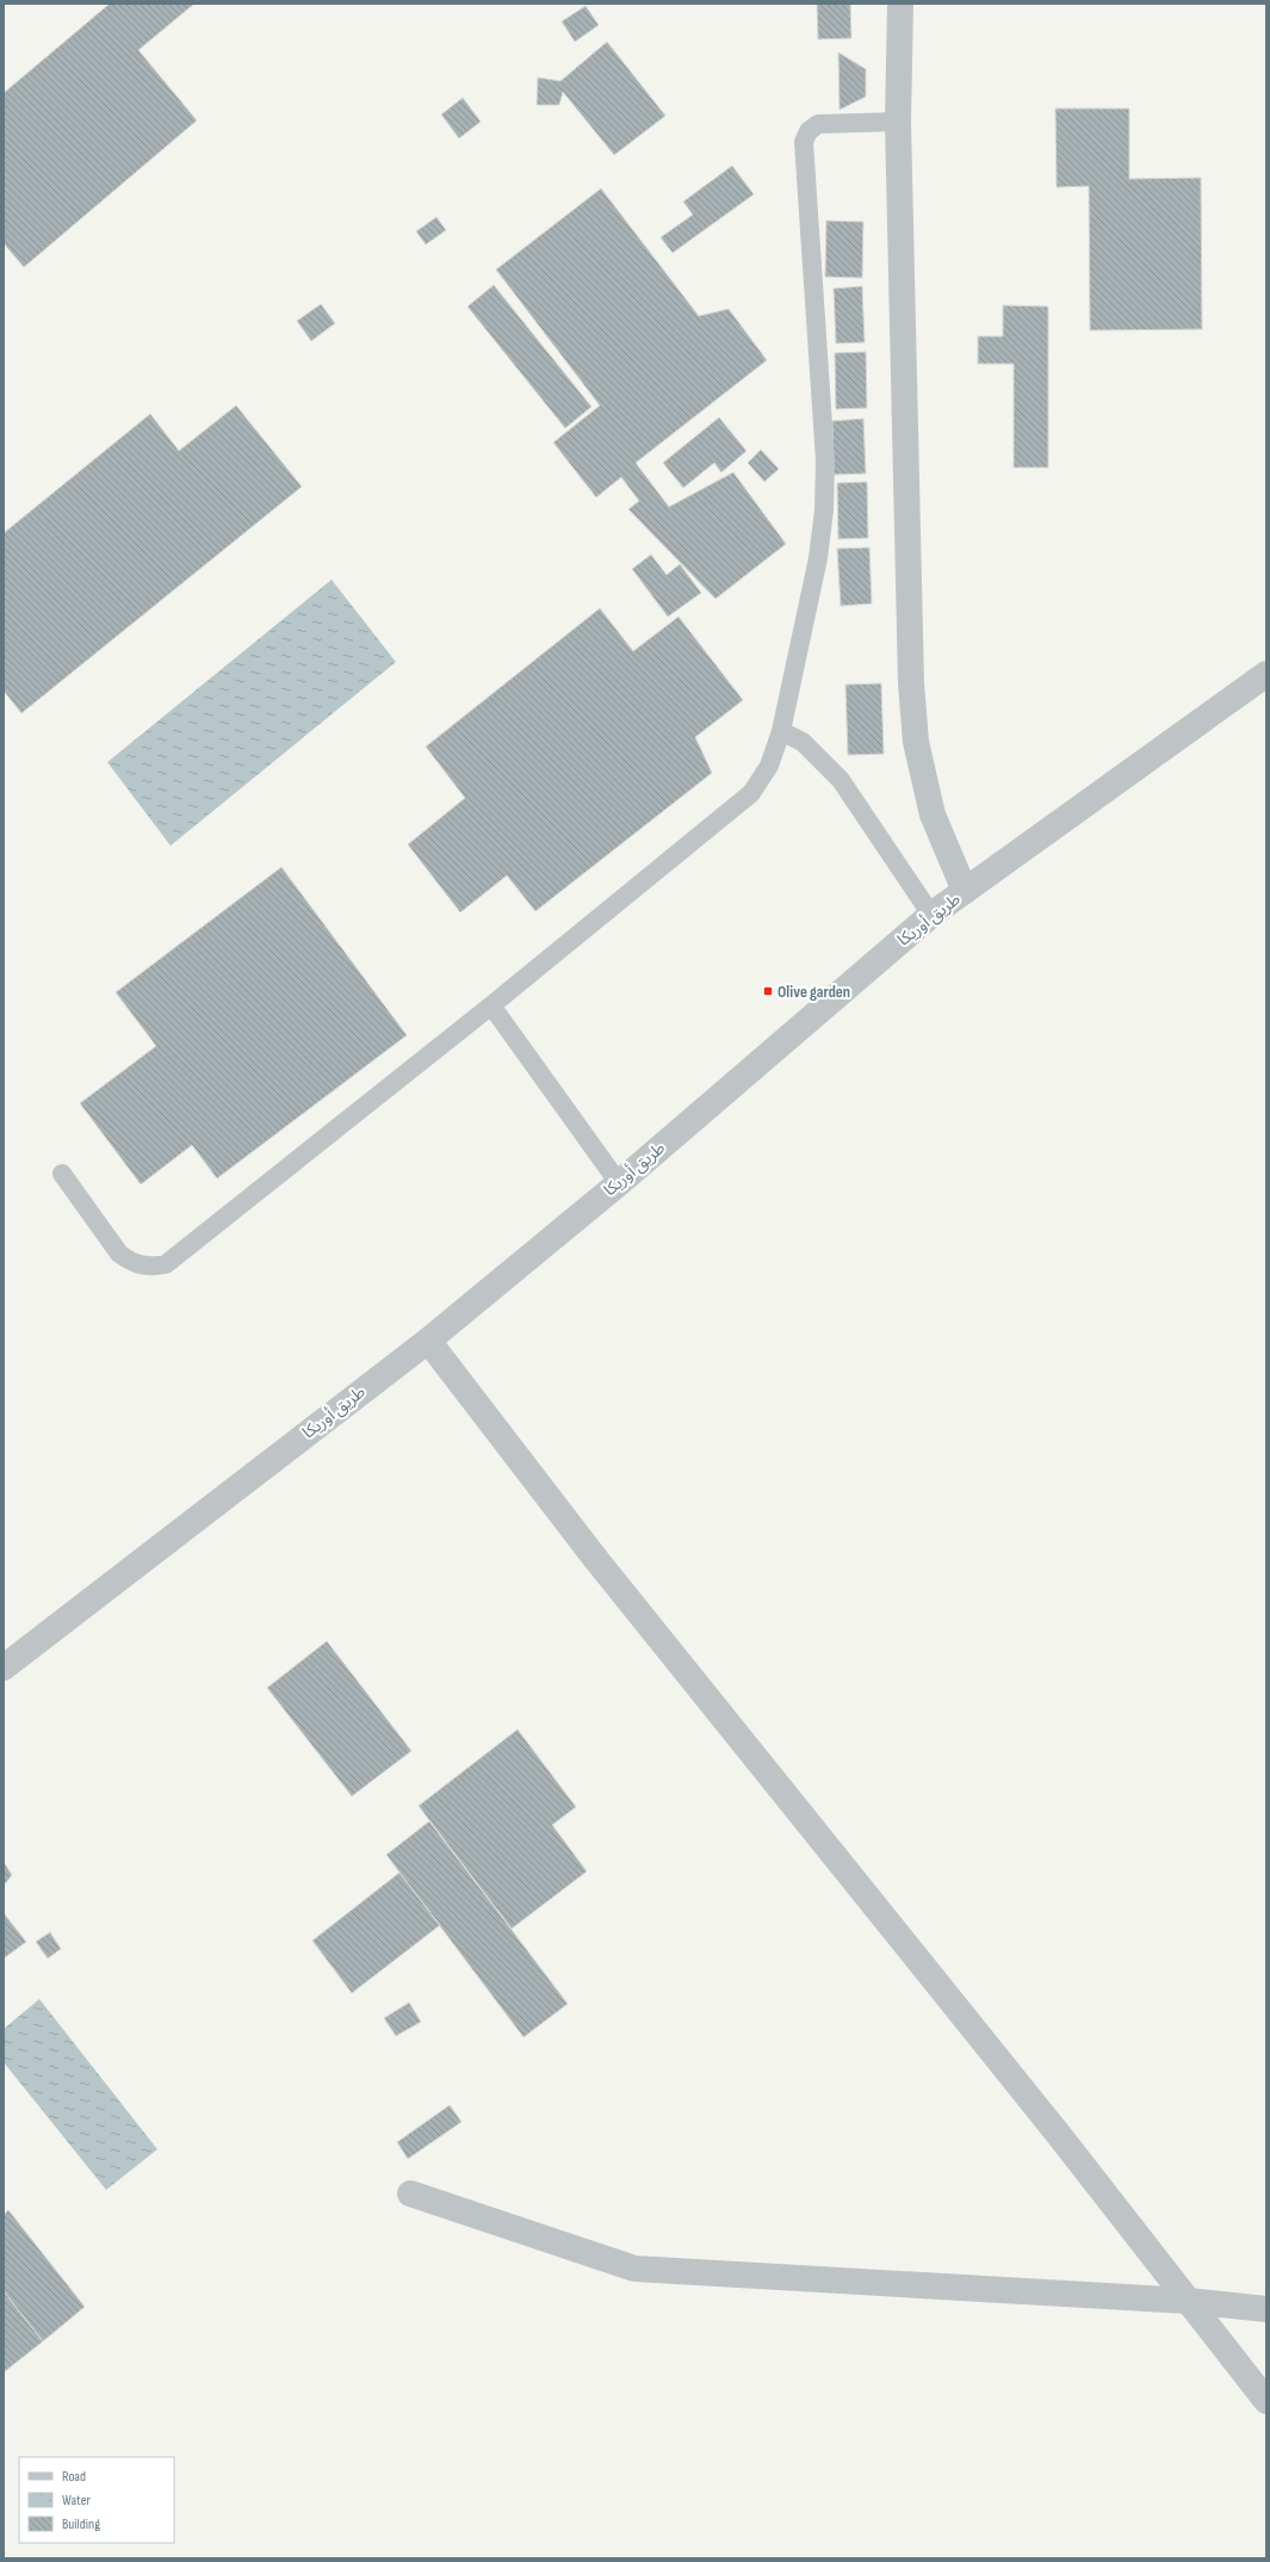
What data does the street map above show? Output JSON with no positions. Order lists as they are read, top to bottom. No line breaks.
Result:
{"streets":{"street":["طريق أوريكا"]},"places":{"transit":["Olive garden"]},"legend":["Road","Water","Building"]}
